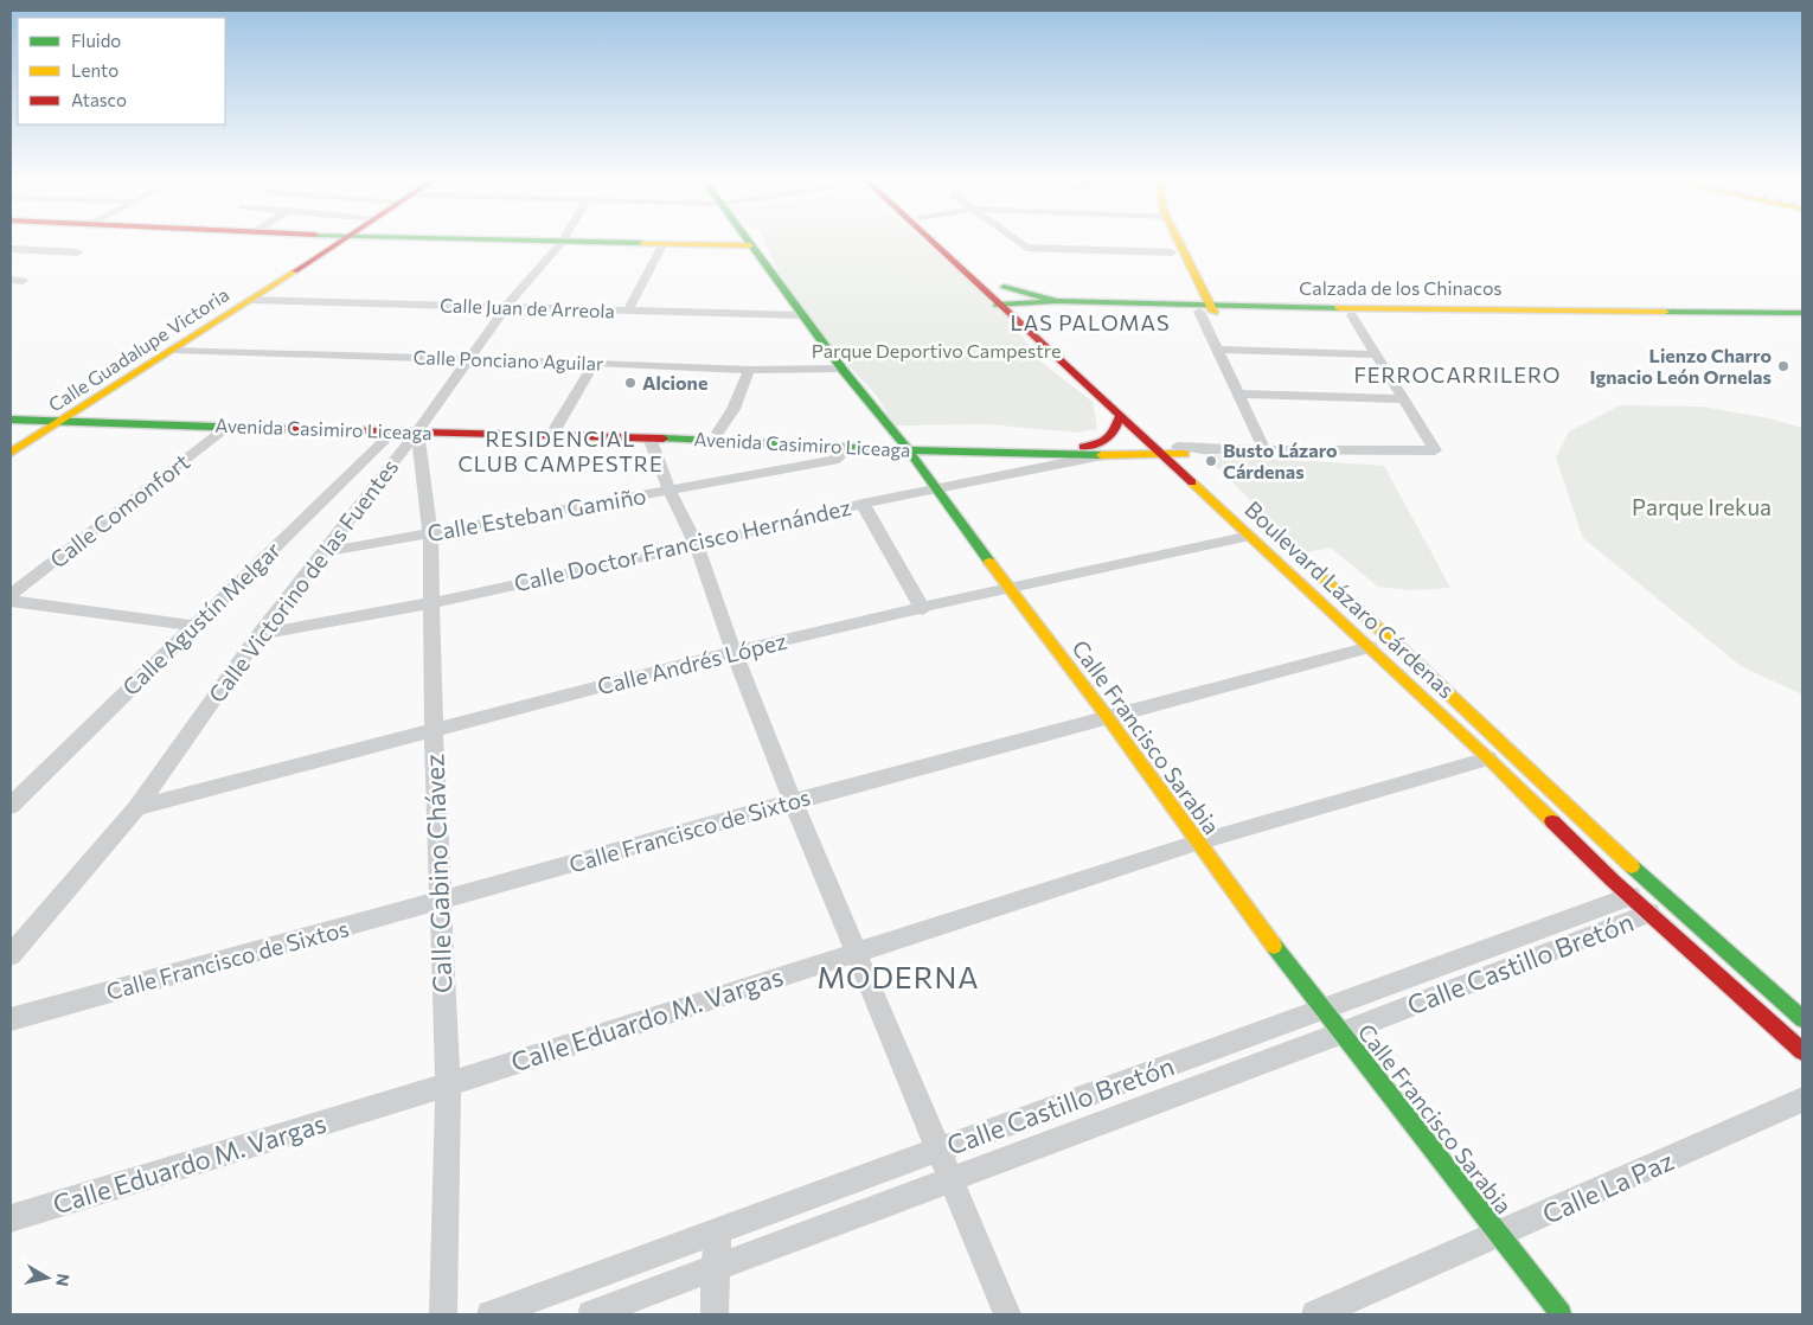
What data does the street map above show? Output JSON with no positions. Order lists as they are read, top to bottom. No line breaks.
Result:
{"streets":{"main road":["Calzada de los Chinacos","Calle Guadalupe Victoria","Avenida Casimiro Liceaga","Boulevard Lázaro Cárdenas","Calle Francisco Sarabia"],"street":["Calle Juan de Arreola","Calle Ponciano Aguilar","Calle Comonfort","Calle Esteban Gamiño","Calle Doctor Francisco Hernández","Calle Victorino de las Fuentes","Calle Agustín Melgar","Calle Andrés López","Calle Francisco de Sixtos","Calle Gabino Chávez","Calle Castillo Bretón","Calle Eduardo M. Vargas","Calle La Paz"]},"crossings":[["Calzada de los Chinacos","Boulevard Lázaro Cárdenas"],["Calle Juan de Arreola","Calle Guadalupe Victoria"],["Calle Juan de Arreola","Calle Victorino de las Fuentes"],["Calle Juan de Arreola","Calle Francisco Sarabia"],["Calle Guadalupe Victoria","Calle Ponciano Aguilar"],["Calle Guadalupe Victoria","Avenida Casimiro Liceaga"],["Calle Ponciano Aguilar","Calle Victorino de las Fuentes"],["Calle Ponciano Aguilar","Calle Francisco Sarabia"],["Avenida Casimiro Liceaga","Calle Comonfort"],["Avenida Casimiro Liceaga","Calle Esteban Gamiño"],["Avenida Casimiro Liceaga","Calle Doctor Francisco Hernández"],["Avenida Casimiro Liceaga","Calle Victorino de las Fuentes"],["Avenida Casimiro Liceaga","Boulevard Lázaro Cárdenas"],["Avenida Casimiro Liceaga","Calle Agustín Melgar"],["Avenida Casimiro Liceaga","Calle Francisco Sarabia"],["Avenida Casimiro Liceaga","Calle Gabino Chávez"],["Calle Esteban Gamiño","Calle Victorino de las Fuentes"],["Calle Esteban Gamiño","Calle Gabino Chávez"],["Calle Doctor Francisco Hernández","Calle Victorino de las Fuentes"],["Calle Doctor Francisco Hernández","Calle Francisco Sarabia"],["Calle Doctor Francisco Hernández","Calle Gabino Chávez"],["Calle Victorino de las Fuentes","Calle Andrés López"],["Calle Victorino de las Fuentes","Calle Gabino Chávez"],["Boulevard Lázaro Cárdenas","Calle Andrés López"],["Boulevard Lázaro Cárdenas","Calle Francisco de Sixtos"],["Boulevard Lázaro Cárdenas","Calle Castillo Bretón"],["Boulevard Lázaro Cárdenas","Calle Eduardo M. Vargas"],["Calle Andrés López","Calle Francisco Sarabia"],["Calle Andrés López","Calle Gabino Chávez"],["Calle Francisco Sarabia","Calle Francisco de Sixtos"],["Calle Francisco Sarabia","Calle Castillo Bretón"],["Calle Francisco Sarabia","Calle Eduardo M. Vargas"],["Calle Francisco Sarabia","Calle La Paz"],["Calle Francisco de Sixtos","Calle Gabino Chávez"],["Calle Gabino Chávez","Calle Eduardo M. Vargas"]],"districts":["LAS PALOMAS","FERROCARRILERO","RESIDENCIAL CLUB CAMPESTRE","MODERNA"],"parks":["Parque Deportivo Campestre","Parque Irekua"],"places":["Lienzo Charro Ignacio León Ornelas","Alcione","Busto Lázaro Cárdenas"],"legend":["Fluido","Lento","Atasco"],"north":"right"}
